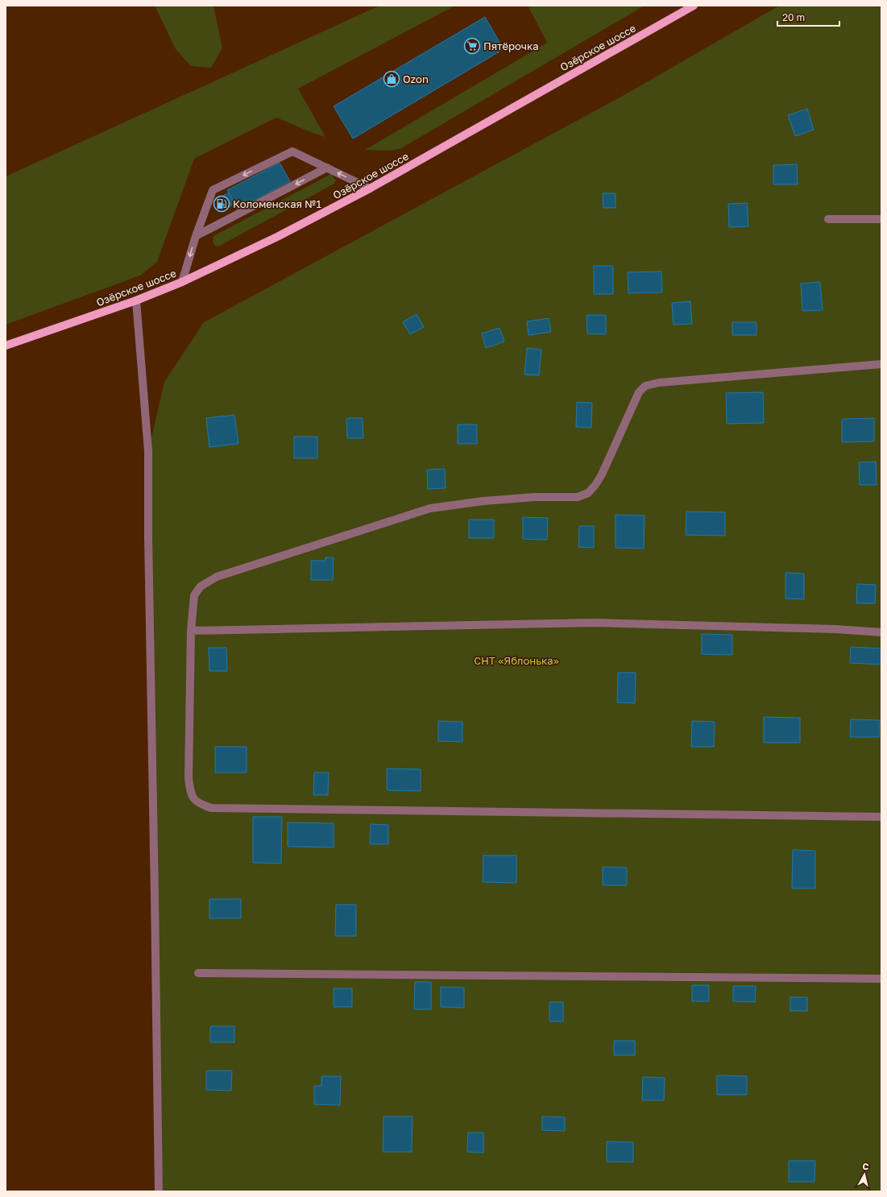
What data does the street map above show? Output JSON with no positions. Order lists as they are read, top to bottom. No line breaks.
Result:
{"streets":{"main road":["Озёрское шоссе"]},"parks":["СНТ «Яблонька»"],"places":{"supermarket":["Пятёрочка"],"shop":["Ozon"],"fuel station":["Коломенская №1"]},"scale_bar":"20 m","north":"top"}
